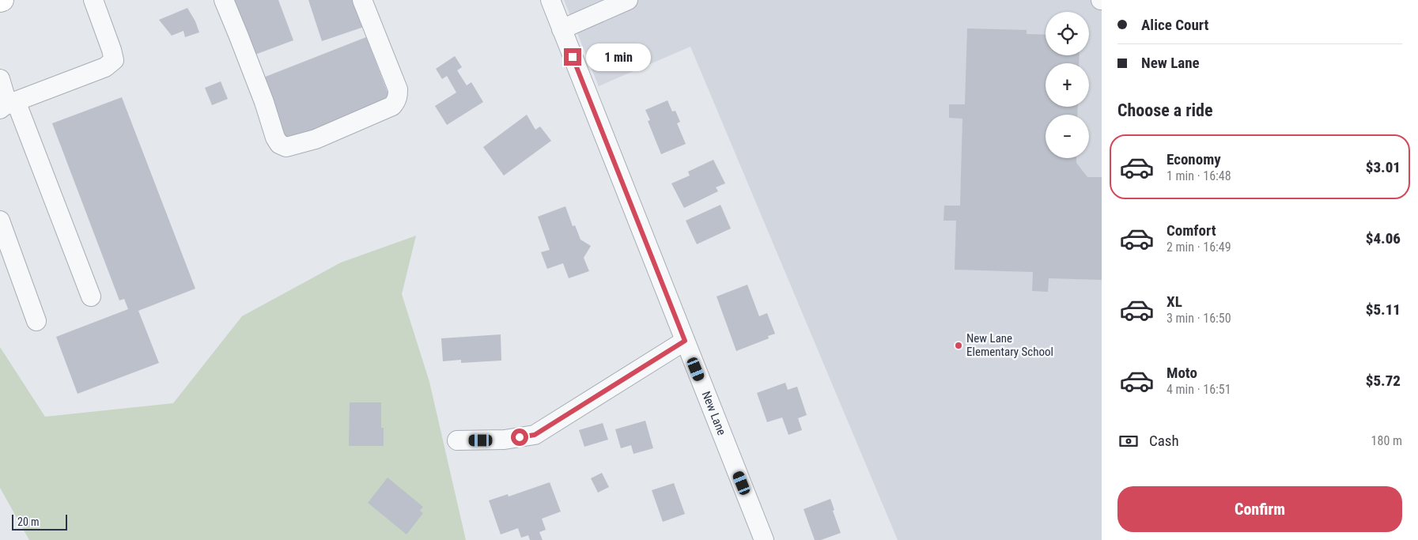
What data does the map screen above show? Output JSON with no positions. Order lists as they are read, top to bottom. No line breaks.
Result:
{"streets":{"street":["New Lane"]},"places":["New Lane Elementary School"],"scale_bar":"20 m","page":{"banner":["Alice Court","New Lane"],"map_buttons":["+","−"],"bubble":"1 min","heading":"Choose a ride","list":[{"name":"Economy","note":"1 min · 16:48","value":"$3.01"},{"name":"Comfort","note":"2 min · 16:49","value":"$4.06"},{"name":"XL","note":"3 min · 16:50","value":"$5.11"},{"name":"Moto","note":"4 min · 16:51","value":"$5.72"}],"pay":["Cash","180 m"],"buttons":"Confirm","scale":"20 m"}}
